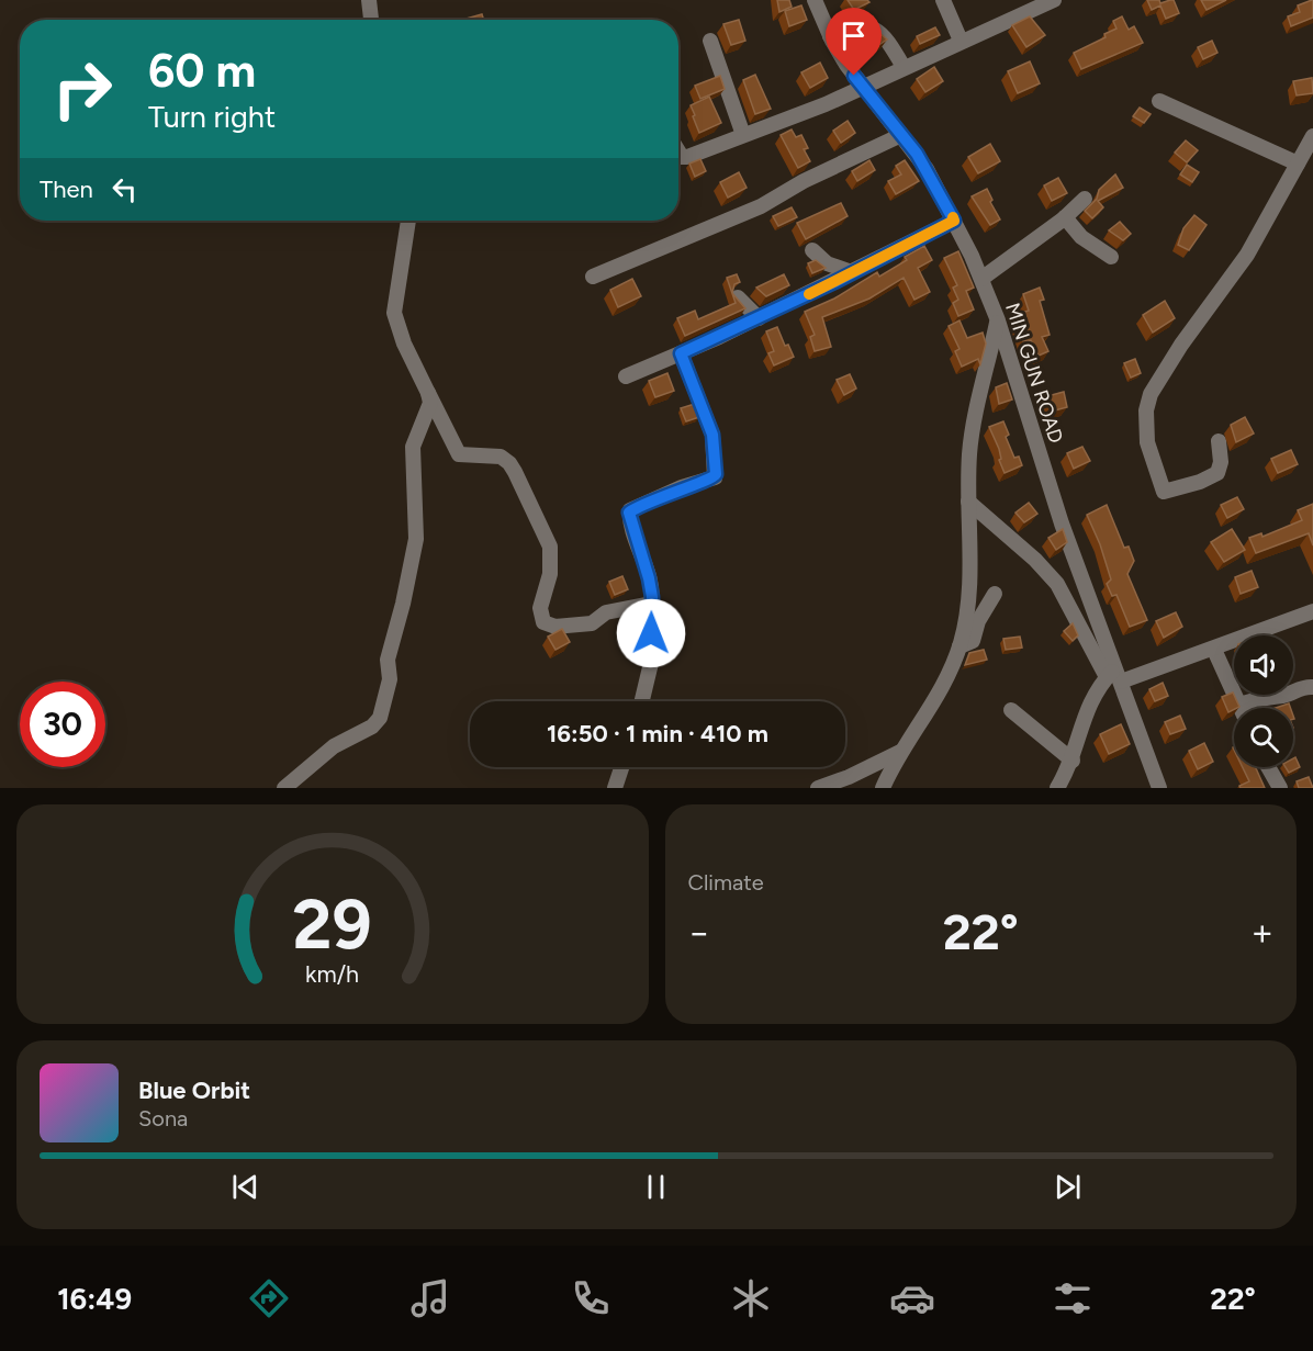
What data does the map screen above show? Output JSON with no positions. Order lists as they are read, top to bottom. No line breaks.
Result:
{"streets":{"street":["MIN GUN ROAD"]},"page":{"turn":["60 m","Turn right"],"then":"Then","limit":"30","trip":"16:50 · 1 min · 410 m","tile":"Climate","heat":["−","22°","+"],"song":["Blue Orbit","Sona"],"tabs":["16:49","22°"],"gauge":["29","km/h"]}}
